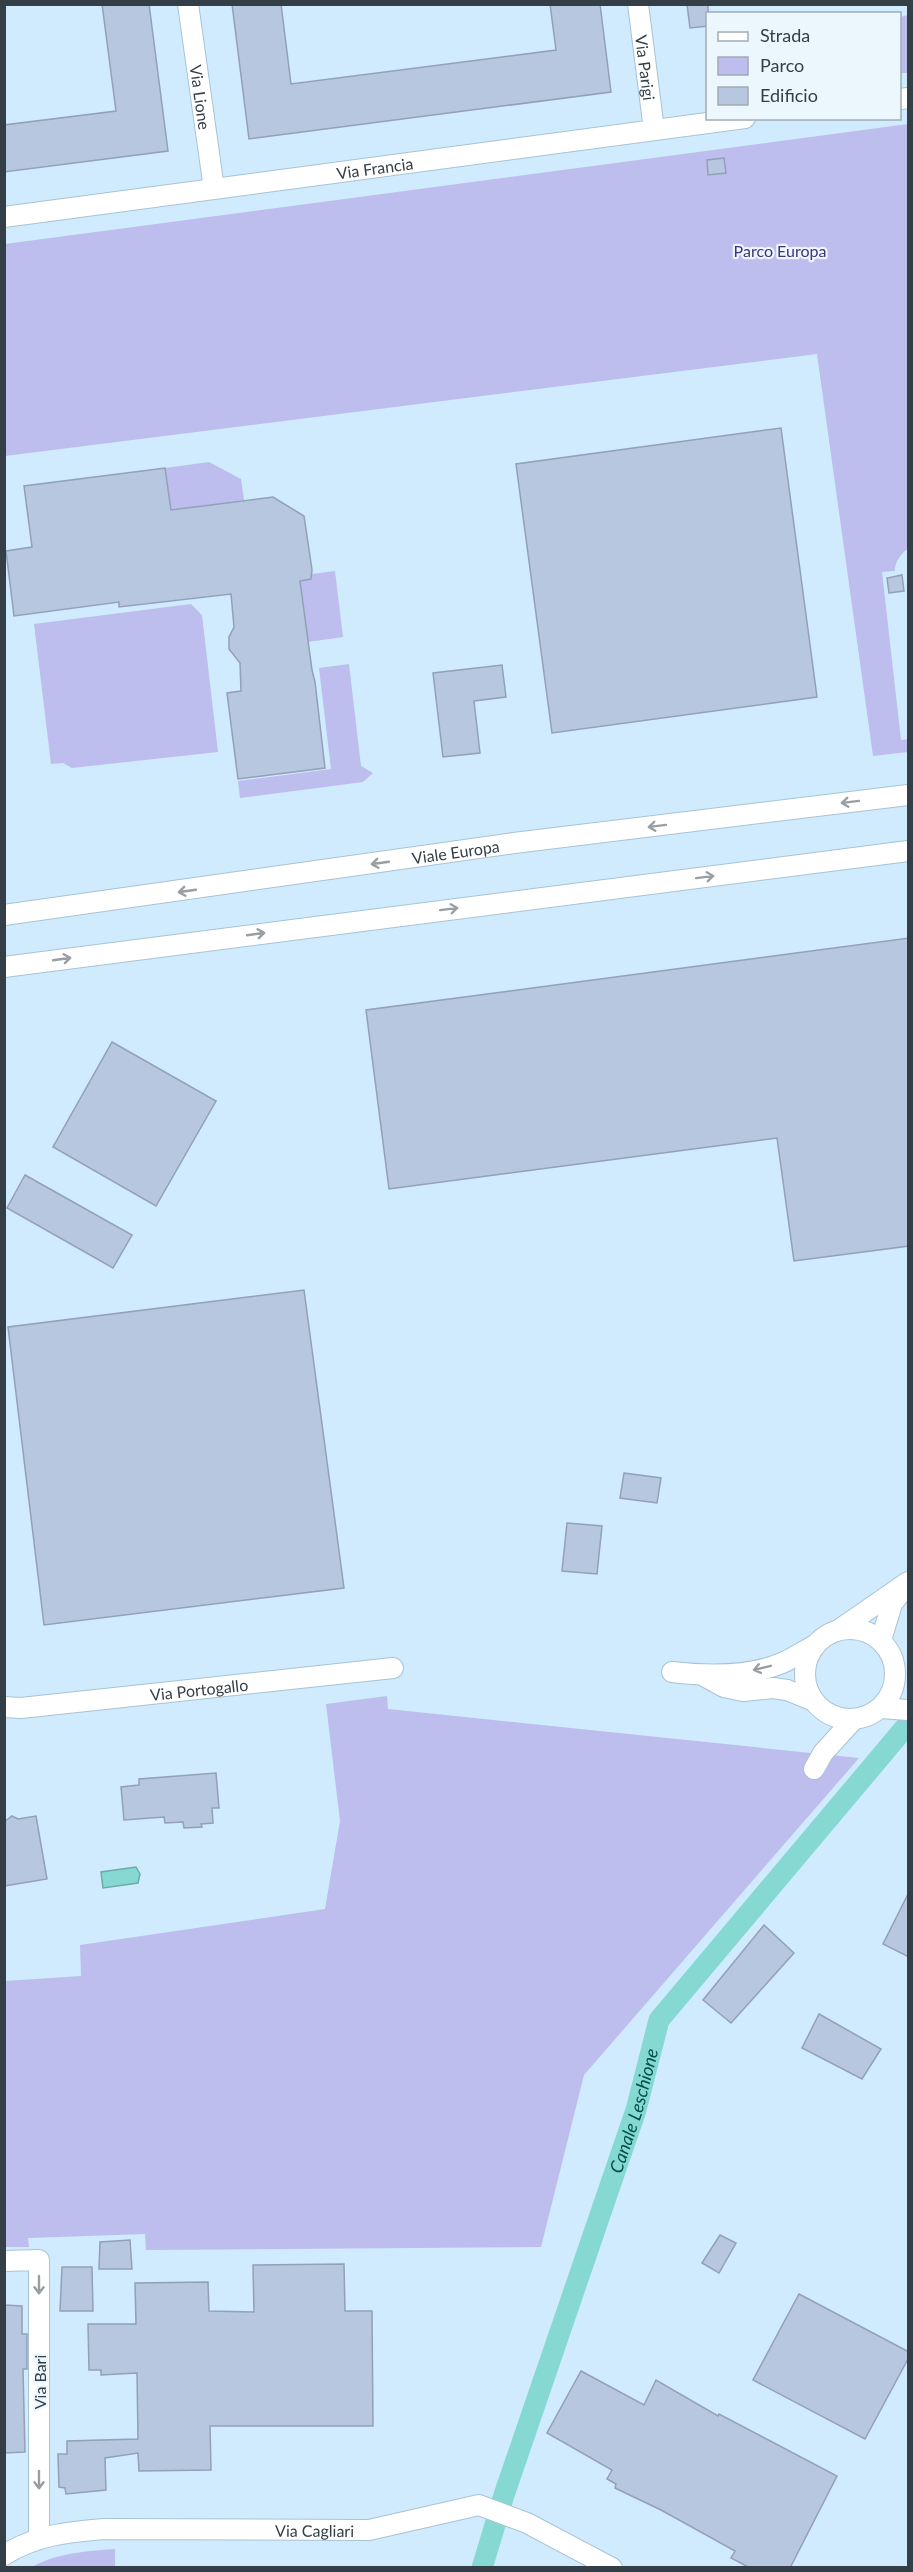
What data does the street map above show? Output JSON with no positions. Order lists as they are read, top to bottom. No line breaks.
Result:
{"streets":{"street":["Via Parigi","Via Lione","Via Francia","Viale Europa","Via Portogallo","Via Bari","Via Cagliari"]},"crossings":[["Via Parigi","Via Francia"],["Via Lione","Via Francia"],["Via Bari","Via Cagliari"]],"one_way":["Via Bari"],"water":["Canale Leschione"],"parks":["Parco Europa"],"legend":["Strada","Parco","Edificio"]}
